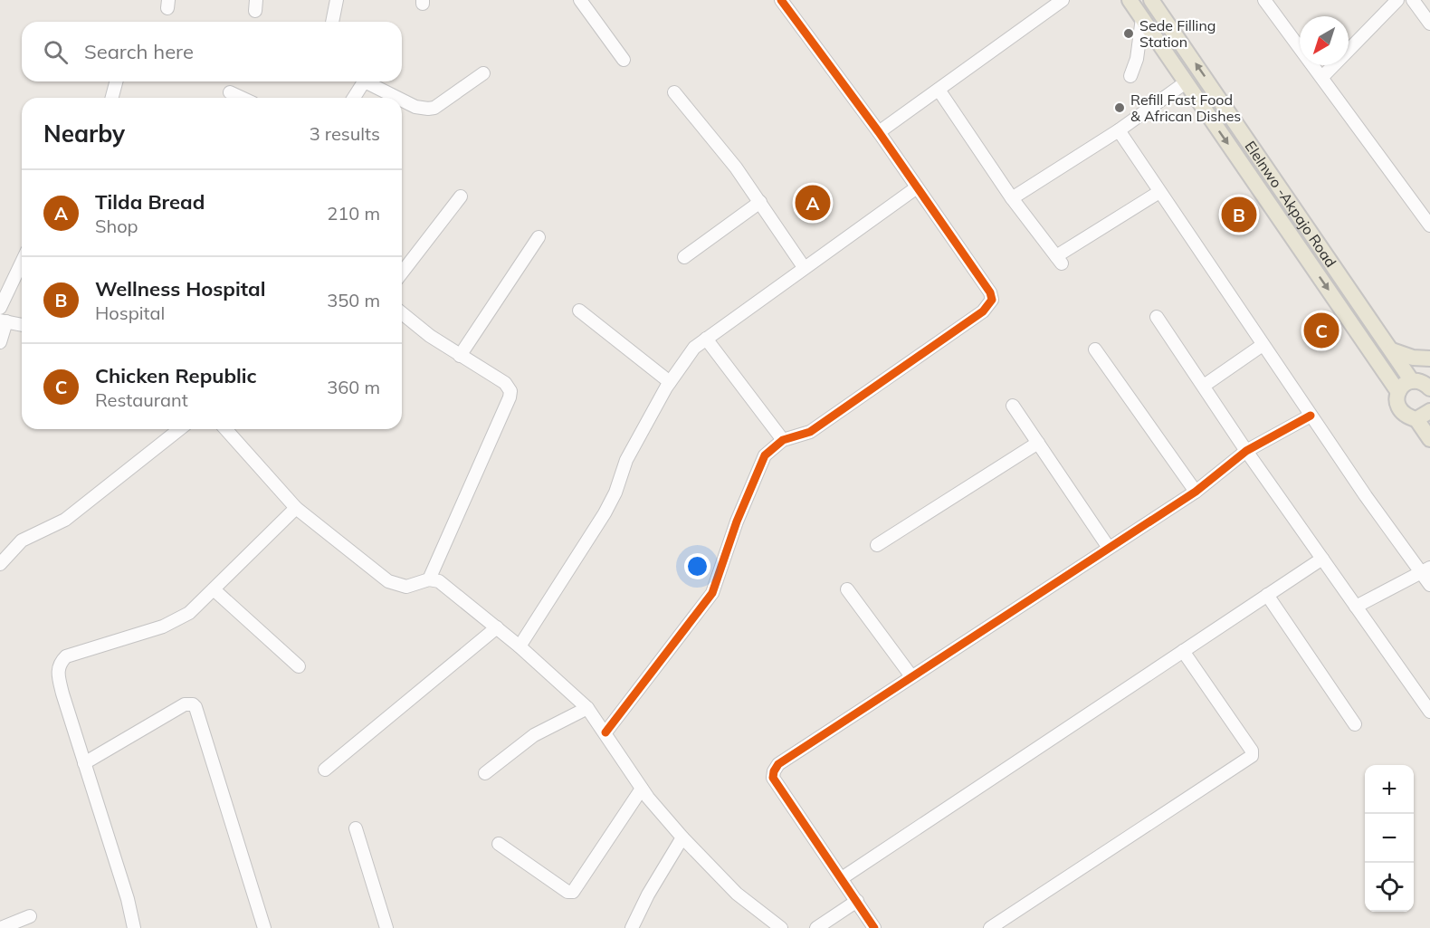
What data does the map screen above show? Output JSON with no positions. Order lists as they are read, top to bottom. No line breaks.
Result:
{"streets":{"main road":["Elelnwo -Akpajo Road"]},"places":["Sede Filling Station","Refill Fast Food & African Dishes"],"north":"bottom left","page":{"search":"Search here","heading":["Nearby","3 results"],"list":[{"mark":"A","name":"Tilda Bread","note":"Shop","value":"210 m"},{"mark":"B","name":"Wellness Hospital","note":"Hospital","value":"350 m"},{"mark":"C","name":"Chicken Republic","note":"Restaurant","value":"360 m"}],"pins":["A","B","C"],"map_buttons":["+","−"]}}
